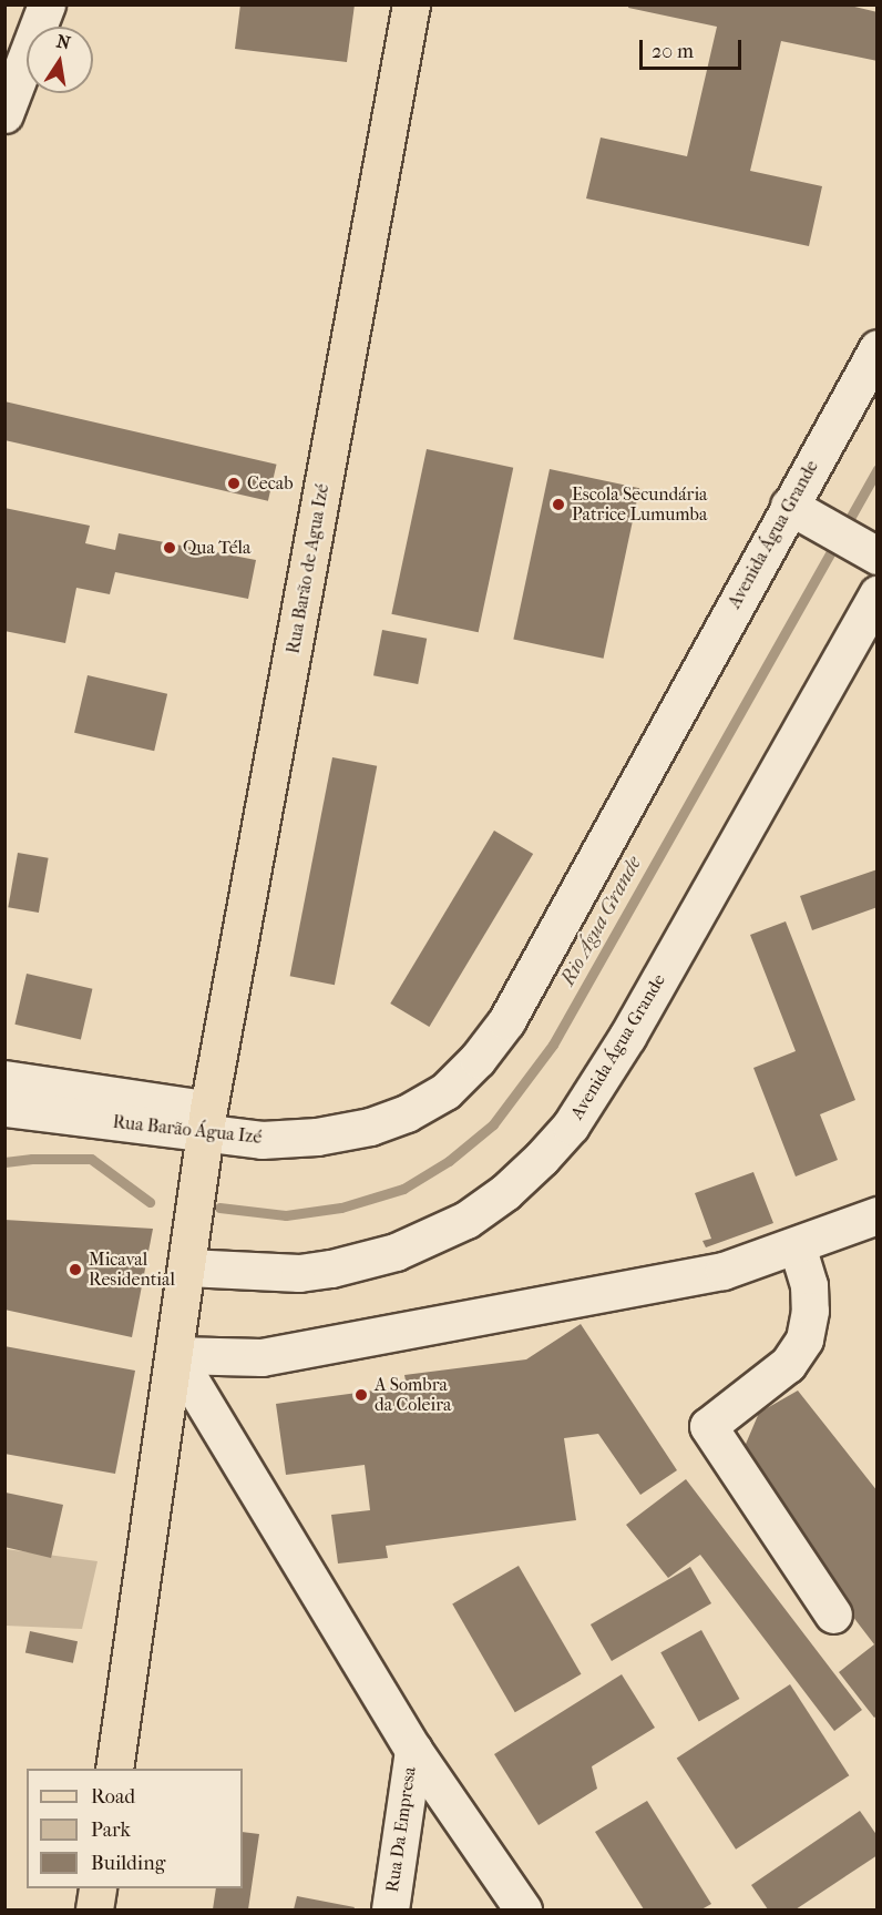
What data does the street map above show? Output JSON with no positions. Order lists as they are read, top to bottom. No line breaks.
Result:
{"streets":{"main road":["Rua Barão de Agua Izé"],"street":["Avenida Água Grande","Rua Barão Água Izé","Rua Da Empresa"]},"crossings":[["Avenida Água Grande","Rua Barão de Agua Izé"],["Avenida Água Grande","Rua Barão Água Izé"],["Rua Barão de Agua Izé","Rua Barão Água Izé"]],"water":["Rio Água Grande"],"places":["Cecab","Escola Secundária Patrice Lumumba","Qua Téla","Micaval Residential","A Sombra da Coleira"],"legend":["Road","Park","Building"],"scale_bar":"20 m","north":"top"}
